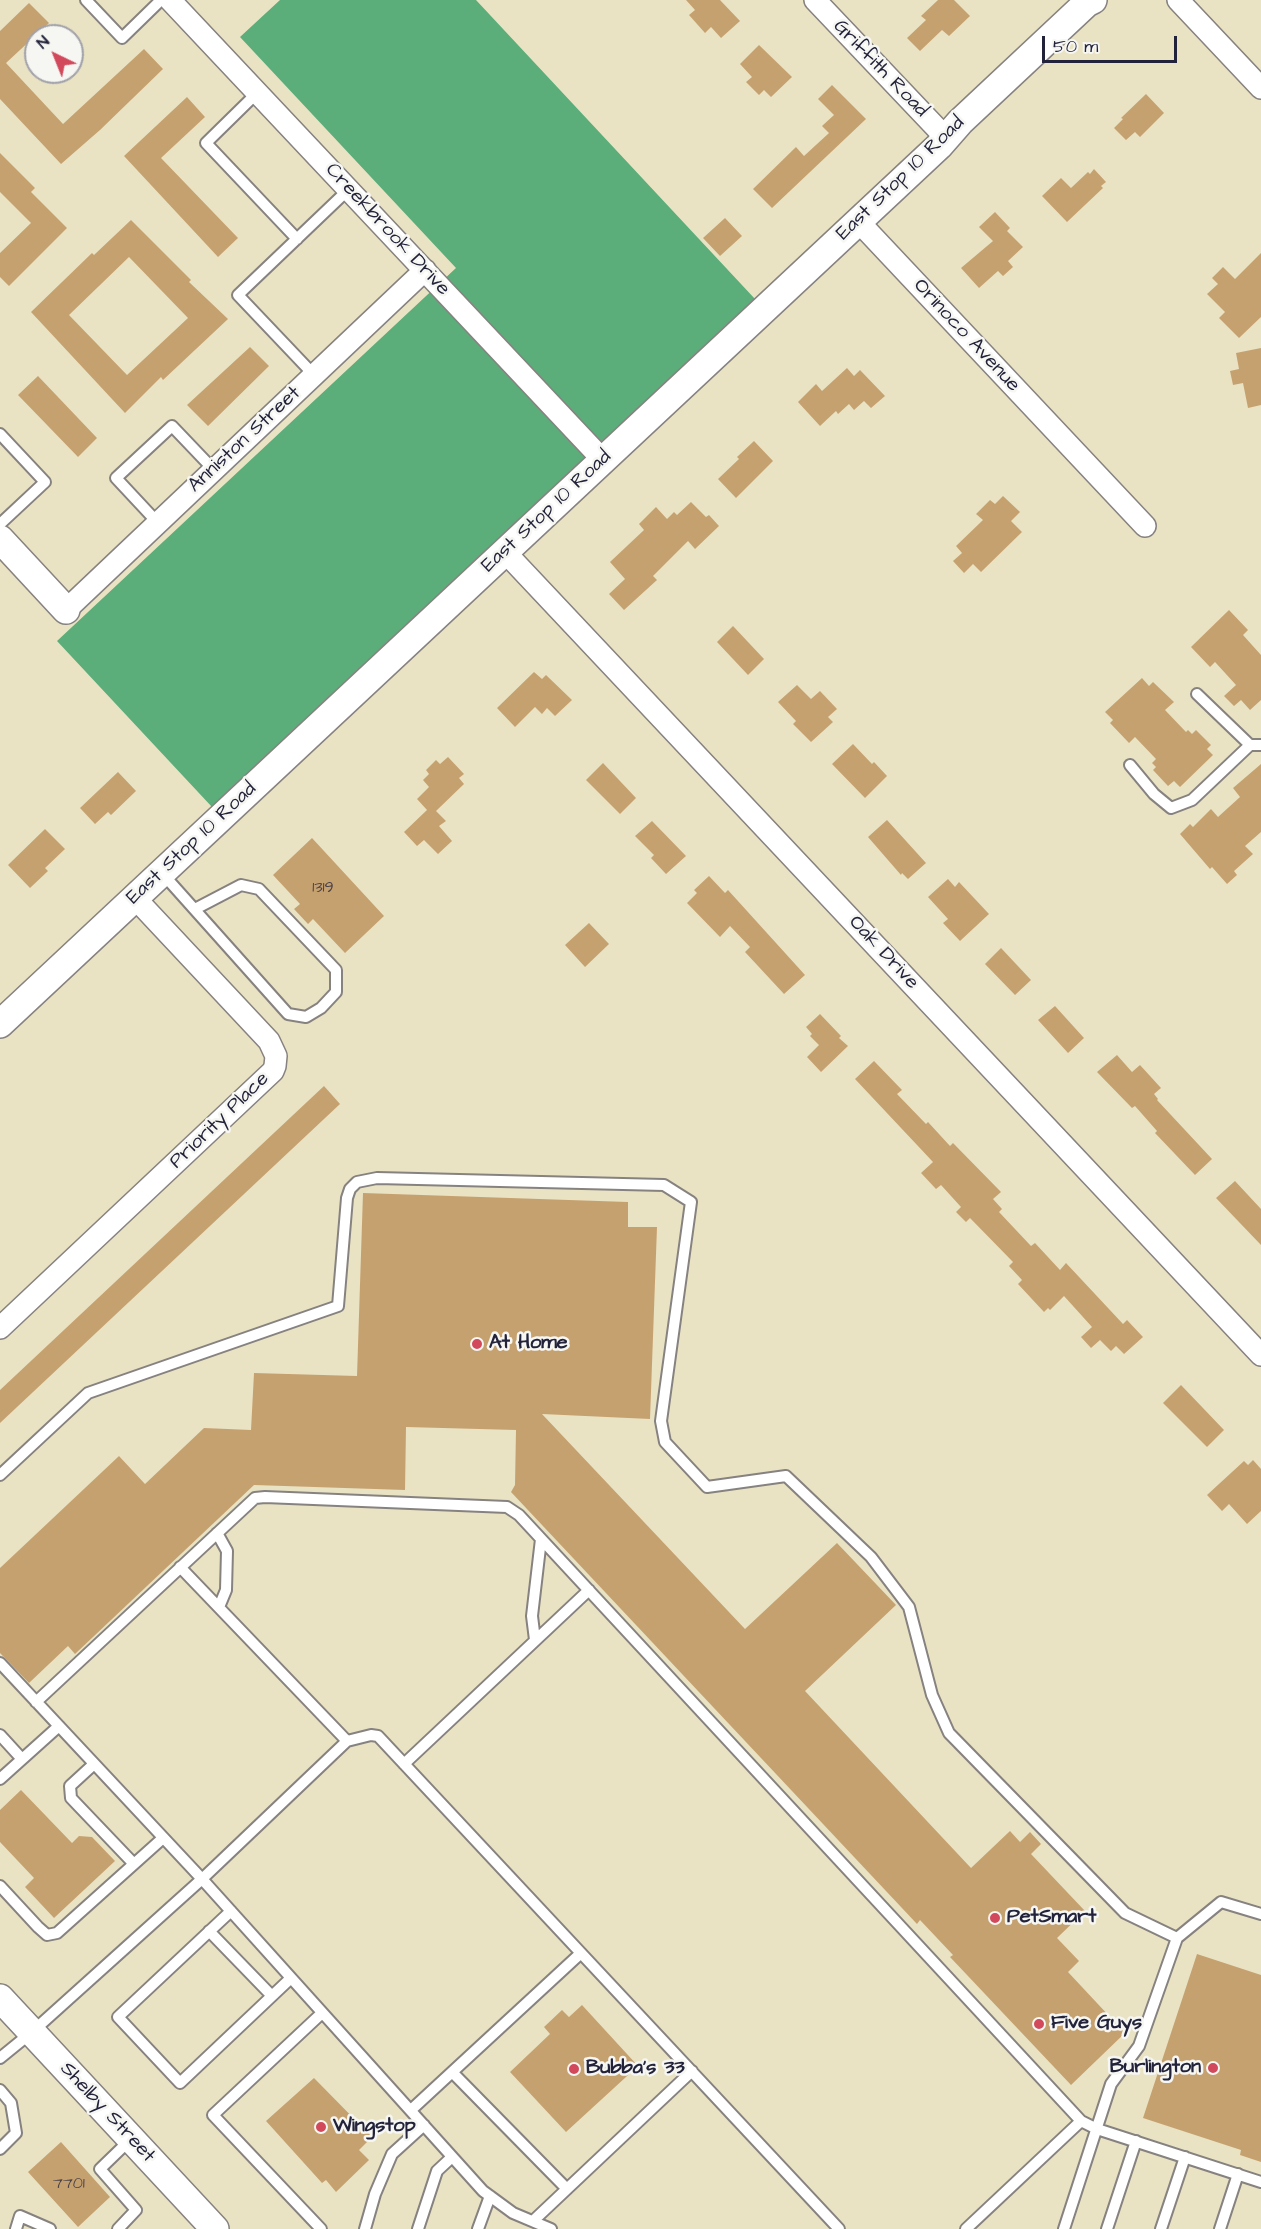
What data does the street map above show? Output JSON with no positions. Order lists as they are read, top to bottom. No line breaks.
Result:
{"streets":{"street":["Griffith Road","East Stop 10 Road","Creekbrook Drive","Orinoco Avenue","Anniston Street","Oak Drive","Priority Place","Shelby Street"]},"crossings":[["Griffith Road","East Stop 10 Road"],["East Stop 10 Road","Creekbrook Drive"],["East Stop 10 Road","Orinoco Avenue"],["East Stop 10 Road","Oak Drive"],["East Stop 10 Road","Priority Place"],["Creekbrook Drive","Anniston Street"]],"places":["At Home","PetSmart","Five Guys","Burlington","Bubba's 33","Wingstop"],"house_numbers":["1319","7701"],"scale_bar":"50 m","north":"top left"}
